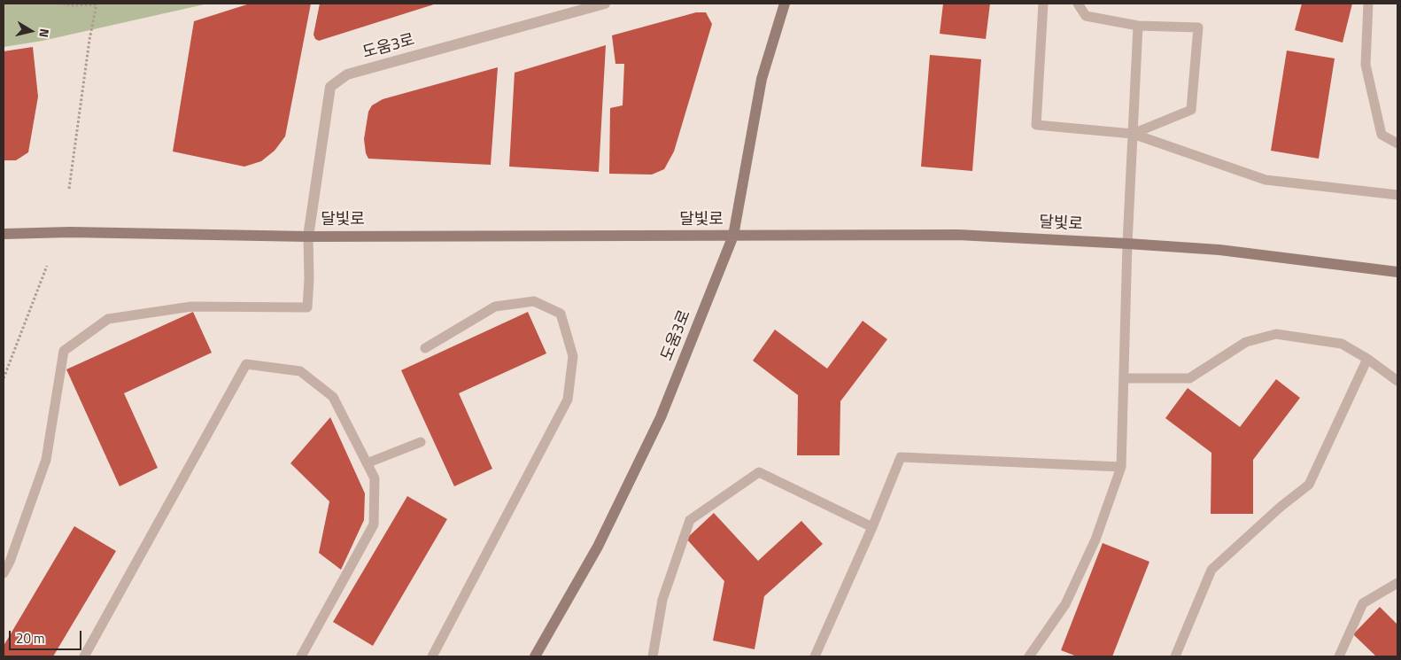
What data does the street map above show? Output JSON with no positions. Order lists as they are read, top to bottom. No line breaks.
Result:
{"streets":{"street":["도움3로","달빛로"]},"crossings":[["도움3로","달빛로"]],"scale_bar":"20 m","north":"right"}
